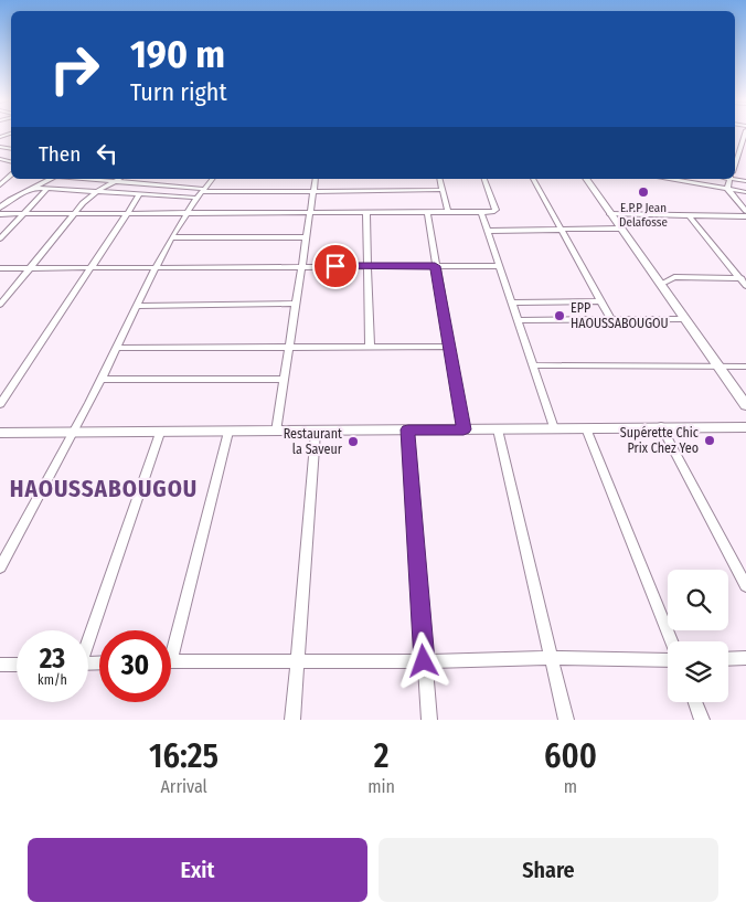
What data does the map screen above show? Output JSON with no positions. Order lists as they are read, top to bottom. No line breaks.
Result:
{"districts":["HAOUSSABOUGOU"],"places":["E.P.P Jean Delafosse","EPP HAOUSSABOUGOU","Supérette Chic Prix Chez Yeo","Restaurant la Saveur"],"page":{"turn":["190 m","Turn right"],"then":"Then","speed":"23 km/h","limit":"30","eta":["16:25","Arrival","2","min","600","m"],"buttons":["Exit","Share"]}}
